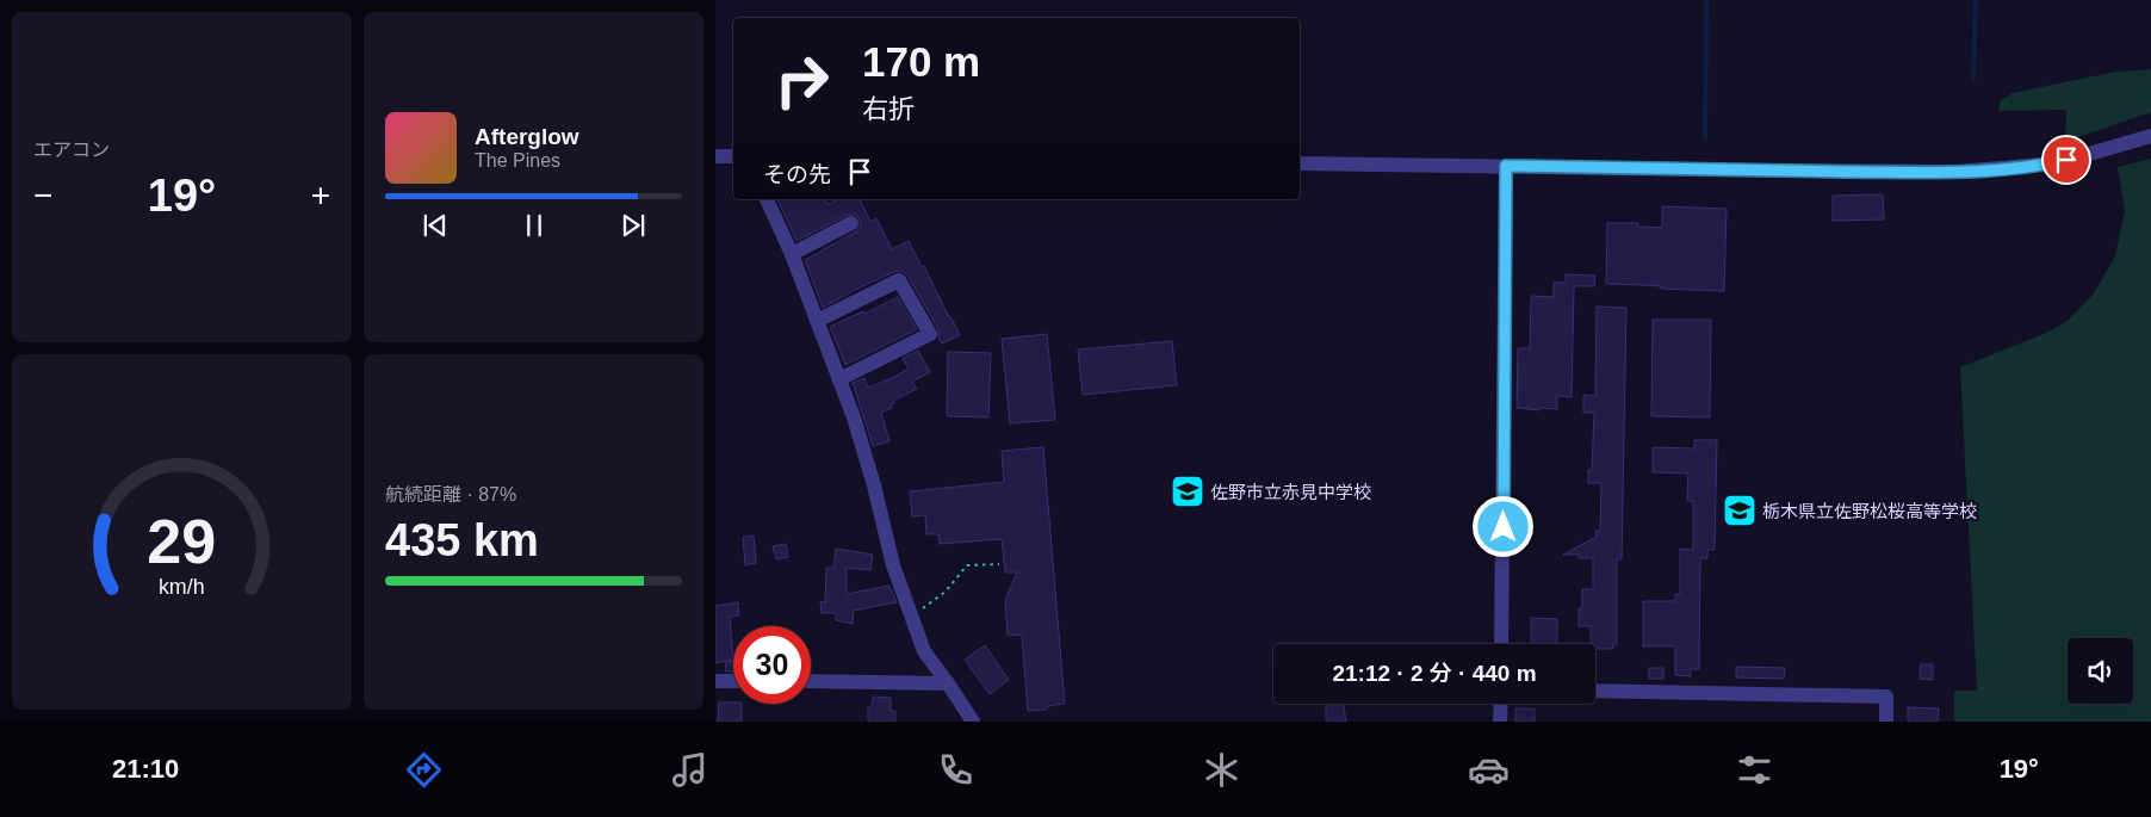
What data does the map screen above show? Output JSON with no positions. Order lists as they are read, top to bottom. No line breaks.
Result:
{"places":{"school or university":["佐野市立赤見中学校","栃木県立佐野松桜高等学校"]},"page":{"tile":["エアコン",["航続距離 · 87%","435 km"]],"turn":["170 m","右折"],"song":["Afterglow","The Pines"],"then":"その先","heat":["−","19°","+"],"limit":"30","trip":"21:12 · 2 分 · 440 m","tabs":["21:10","19°"],"gauge":["29","km/h"]}}
